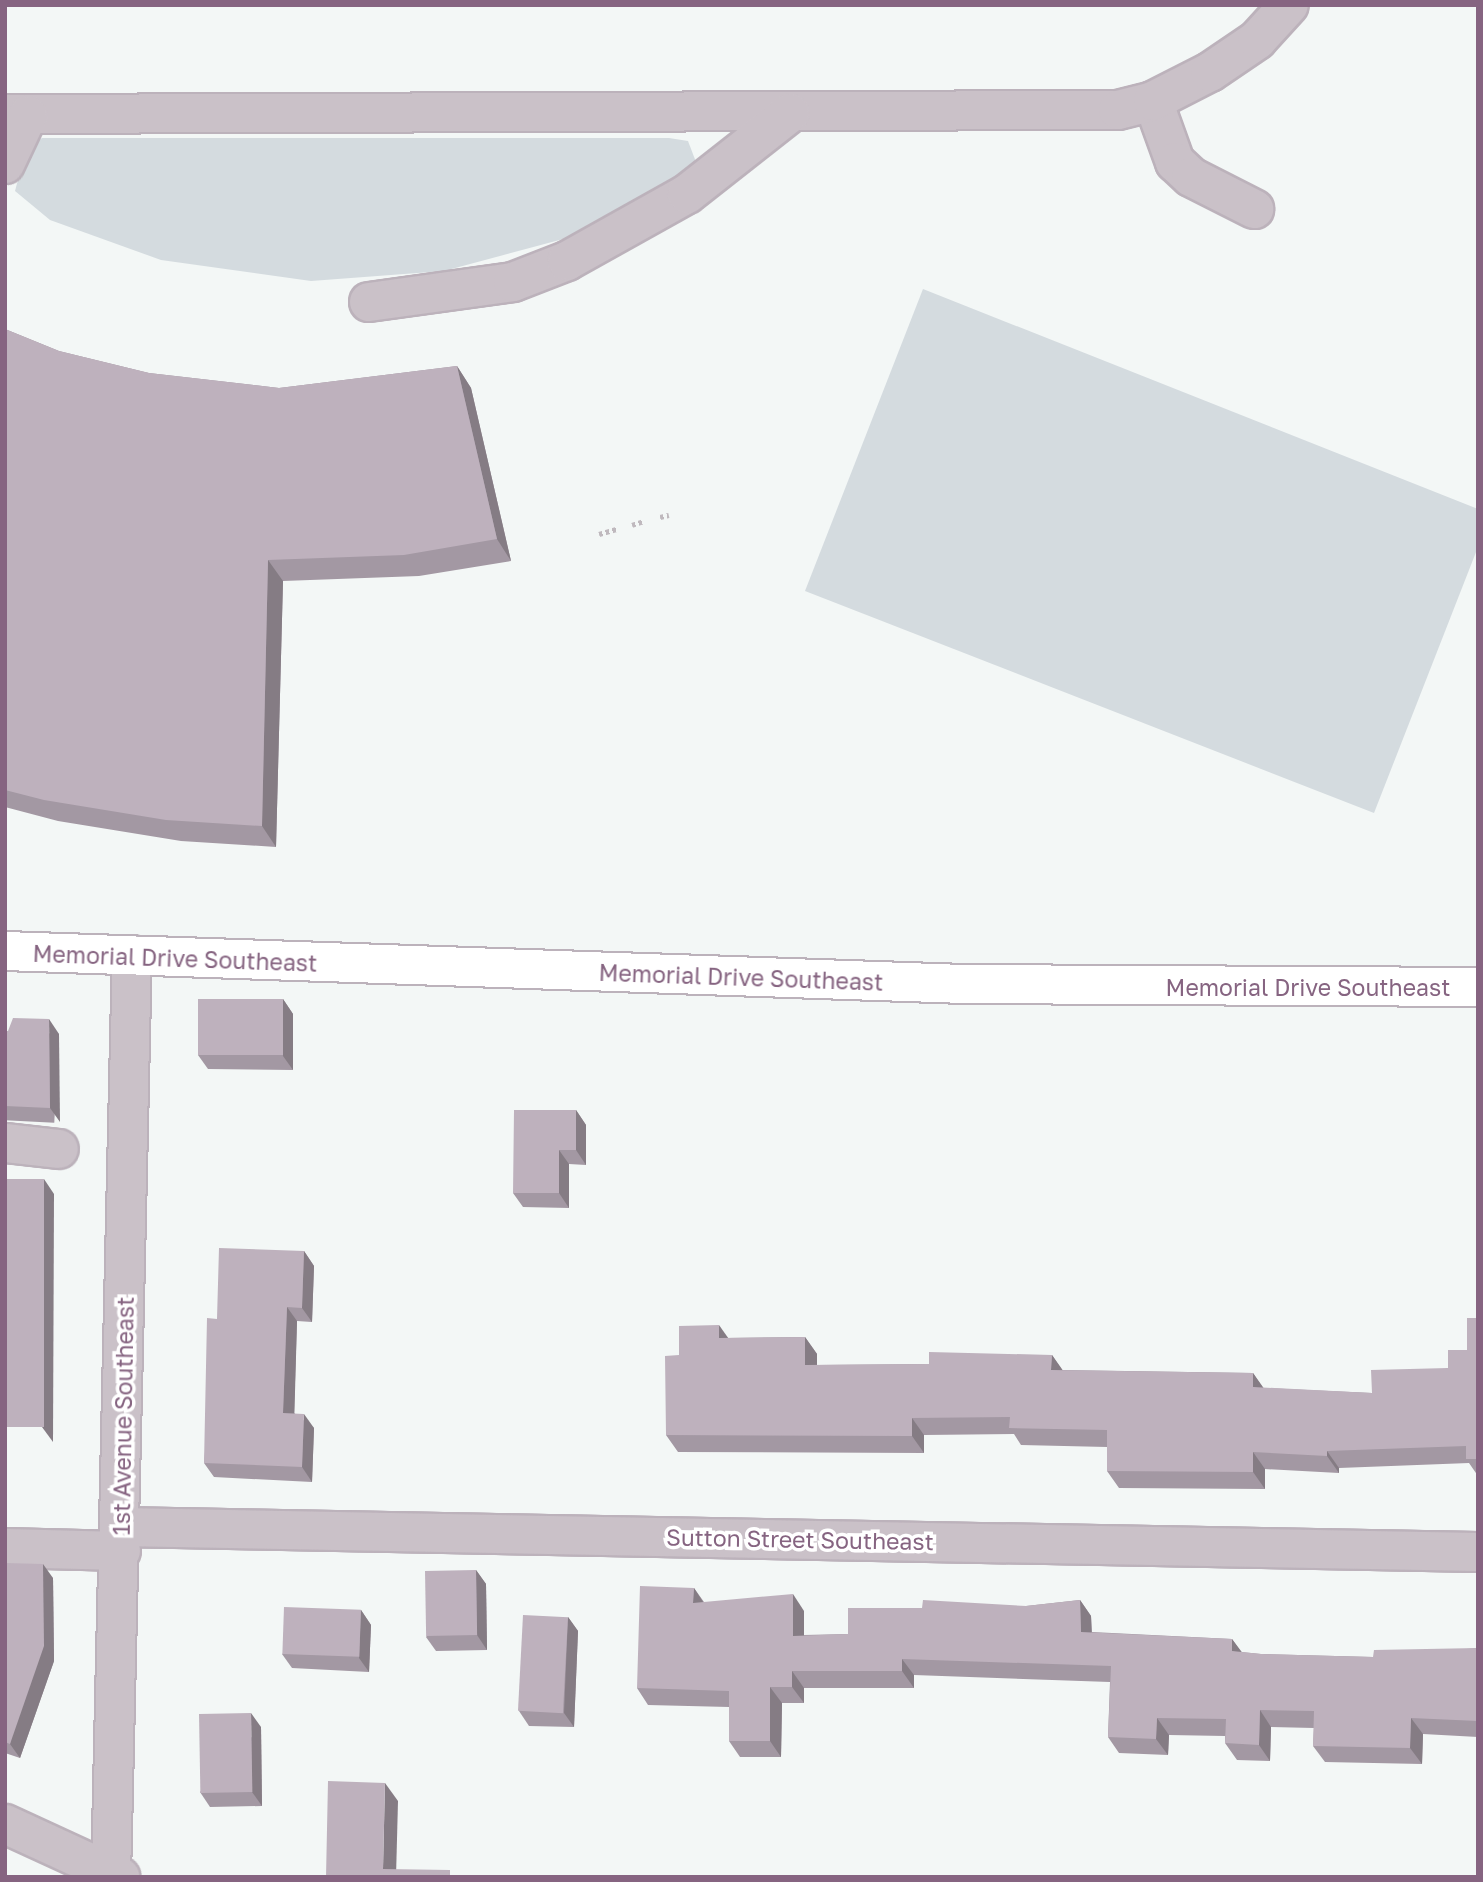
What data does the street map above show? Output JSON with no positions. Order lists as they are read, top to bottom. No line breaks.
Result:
{"streets":{"main road":["Memorial Drive Southeast"],"street":["1st Avenue Southeast","Sutton Street Southeast"]},"crossings":[["Memorial Drive Southeast","1st Avenue Southeast"],["1st Avenue Southeast","Sutton Street Southeast"]]}
